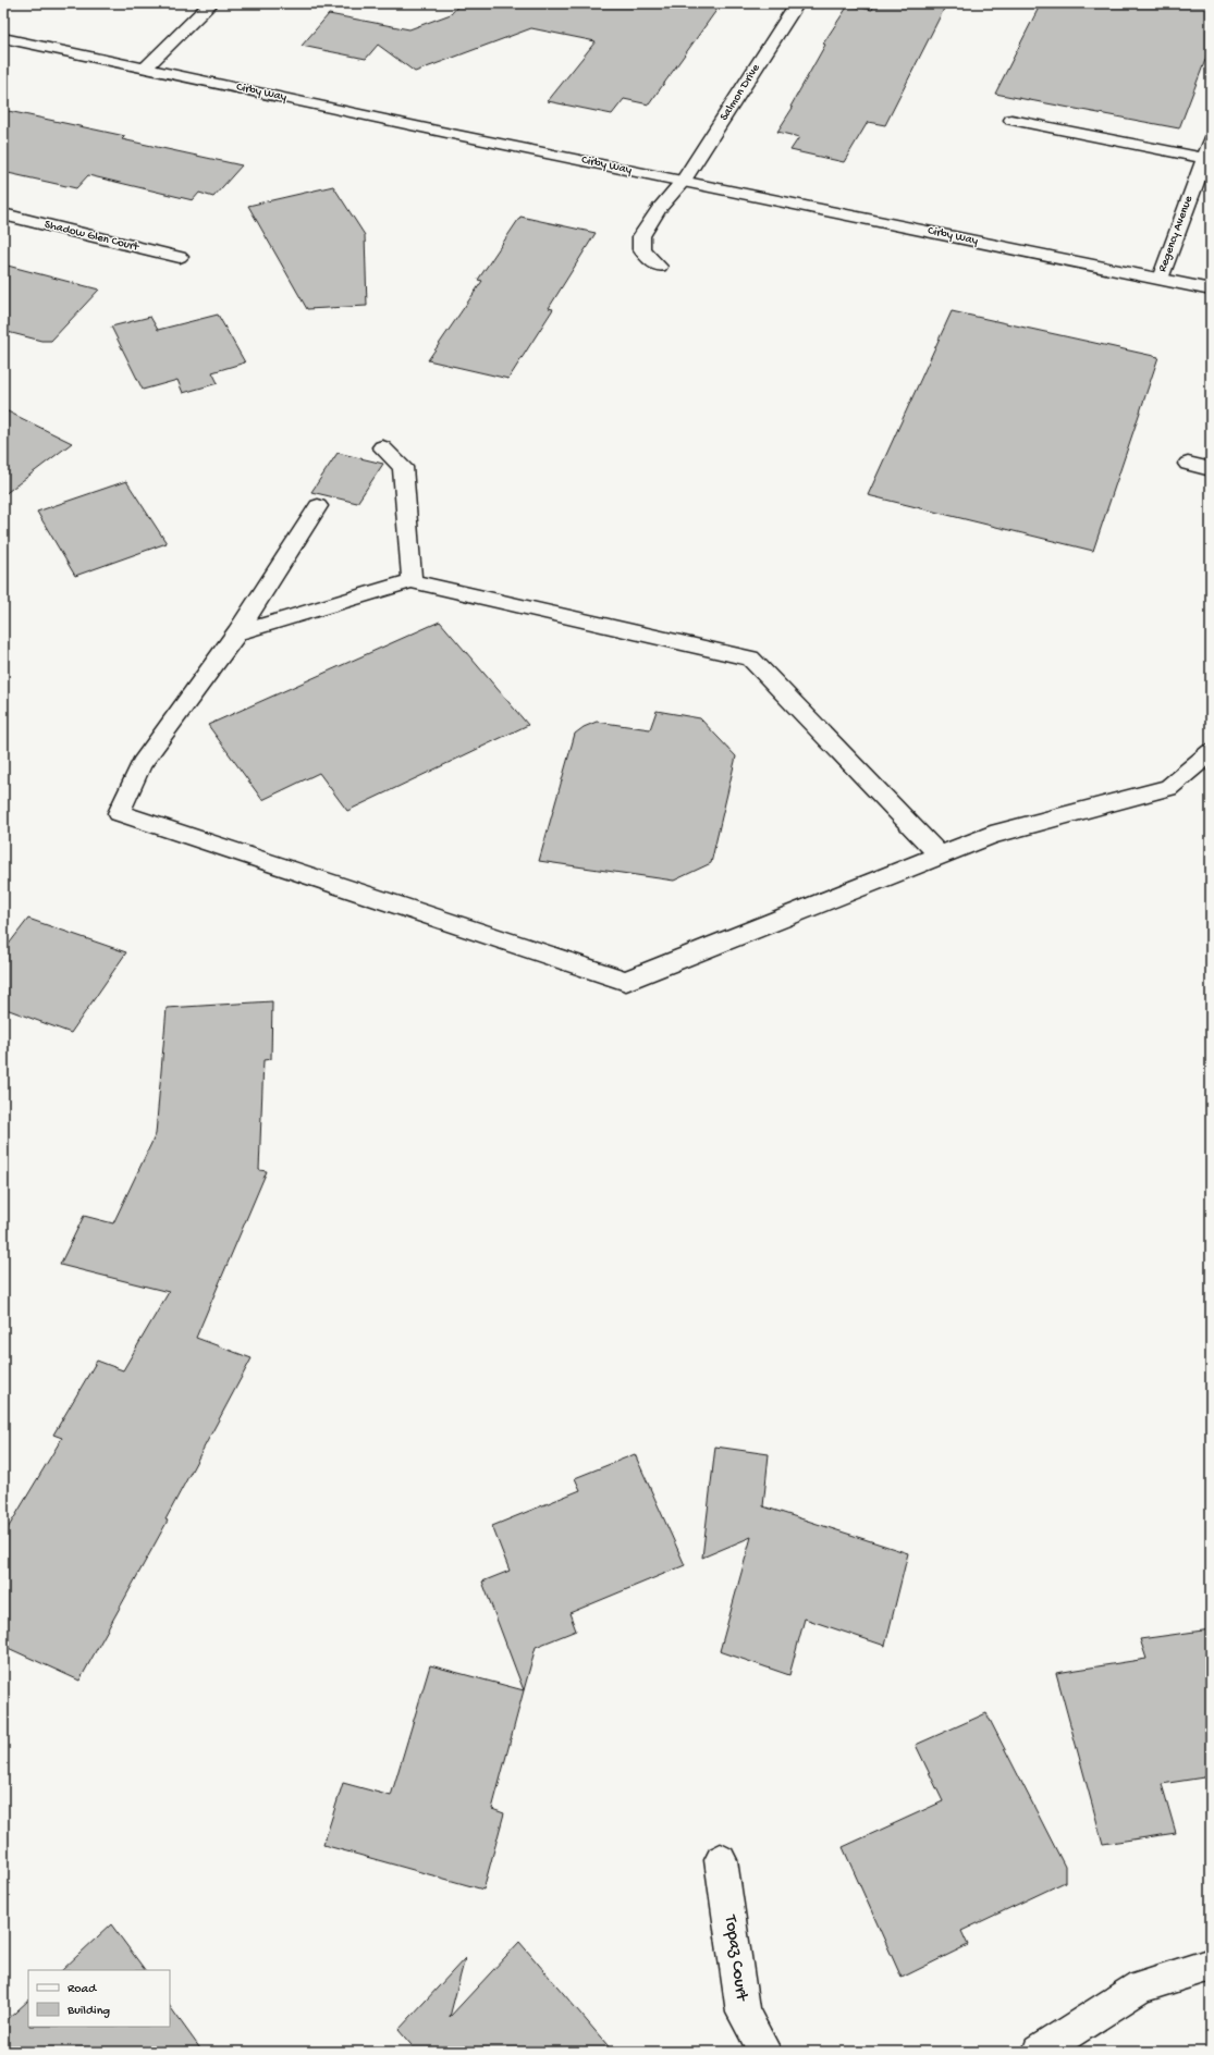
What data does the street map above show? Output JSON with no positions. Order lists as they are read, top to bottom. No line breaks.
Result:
{"streets":{"main road":["Cirby Way","Salmon Drive","Regency Avenue","Shadow Glen Court","Topaz Court"]},"crossings":[["Cirby Way","Salmon Drive"],["Cirby Way","Regency Avenue"]],"legend":["Road","Building"]}
